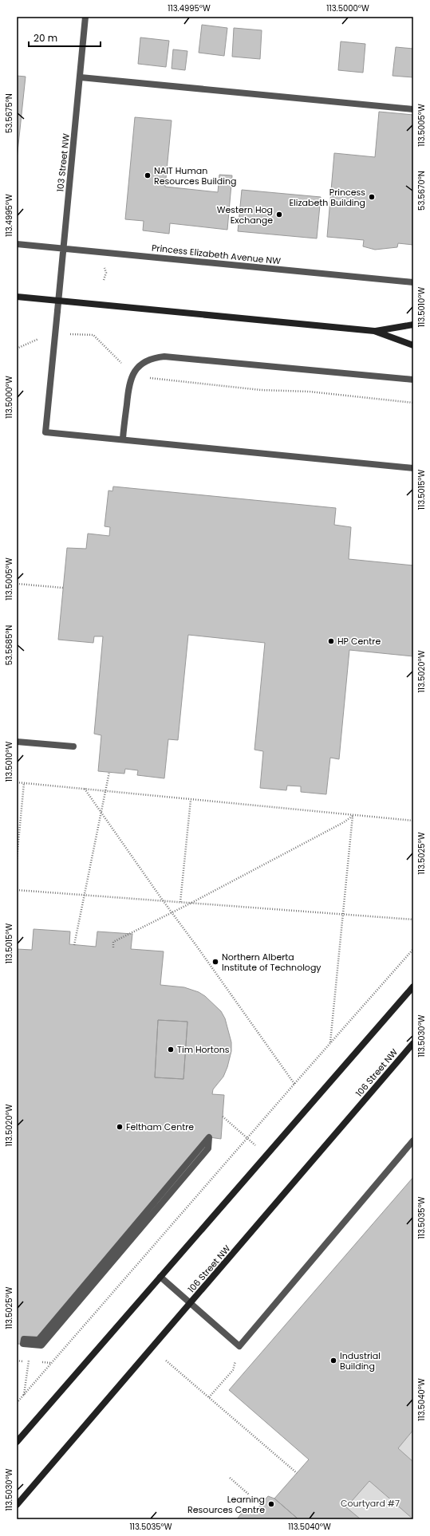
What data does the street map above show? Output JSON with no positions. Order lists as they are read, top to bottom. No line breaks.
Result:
{"streets":{"main road":["106 Street NW"],"street":["103 Street NW","Princess Elizabeth Avenue NW"]},"crossings":[["103 Street NW","Princess Elizabeth Avenue NW"]],"parks":["Courtyard #7"],"places":["NAIT Human Resources Building","Princess Elizabeth Building","Western Hog Exchange","HP Centre","Northern Alberta Institute of Technology","Tim Hortons","Feltham Centre","Industrial Building","Learning Resources Centre"],"scale_bar":"20 m","coordinates":["113.4995°W","113.5000°W","53.5675°N","113.5005°W","53.5670°N","113.5010°W","113.5015°W","53.5685°N","113.5020°W","113.5025°W","113.5030°W","113.5035°W","113.5040°W"]}
